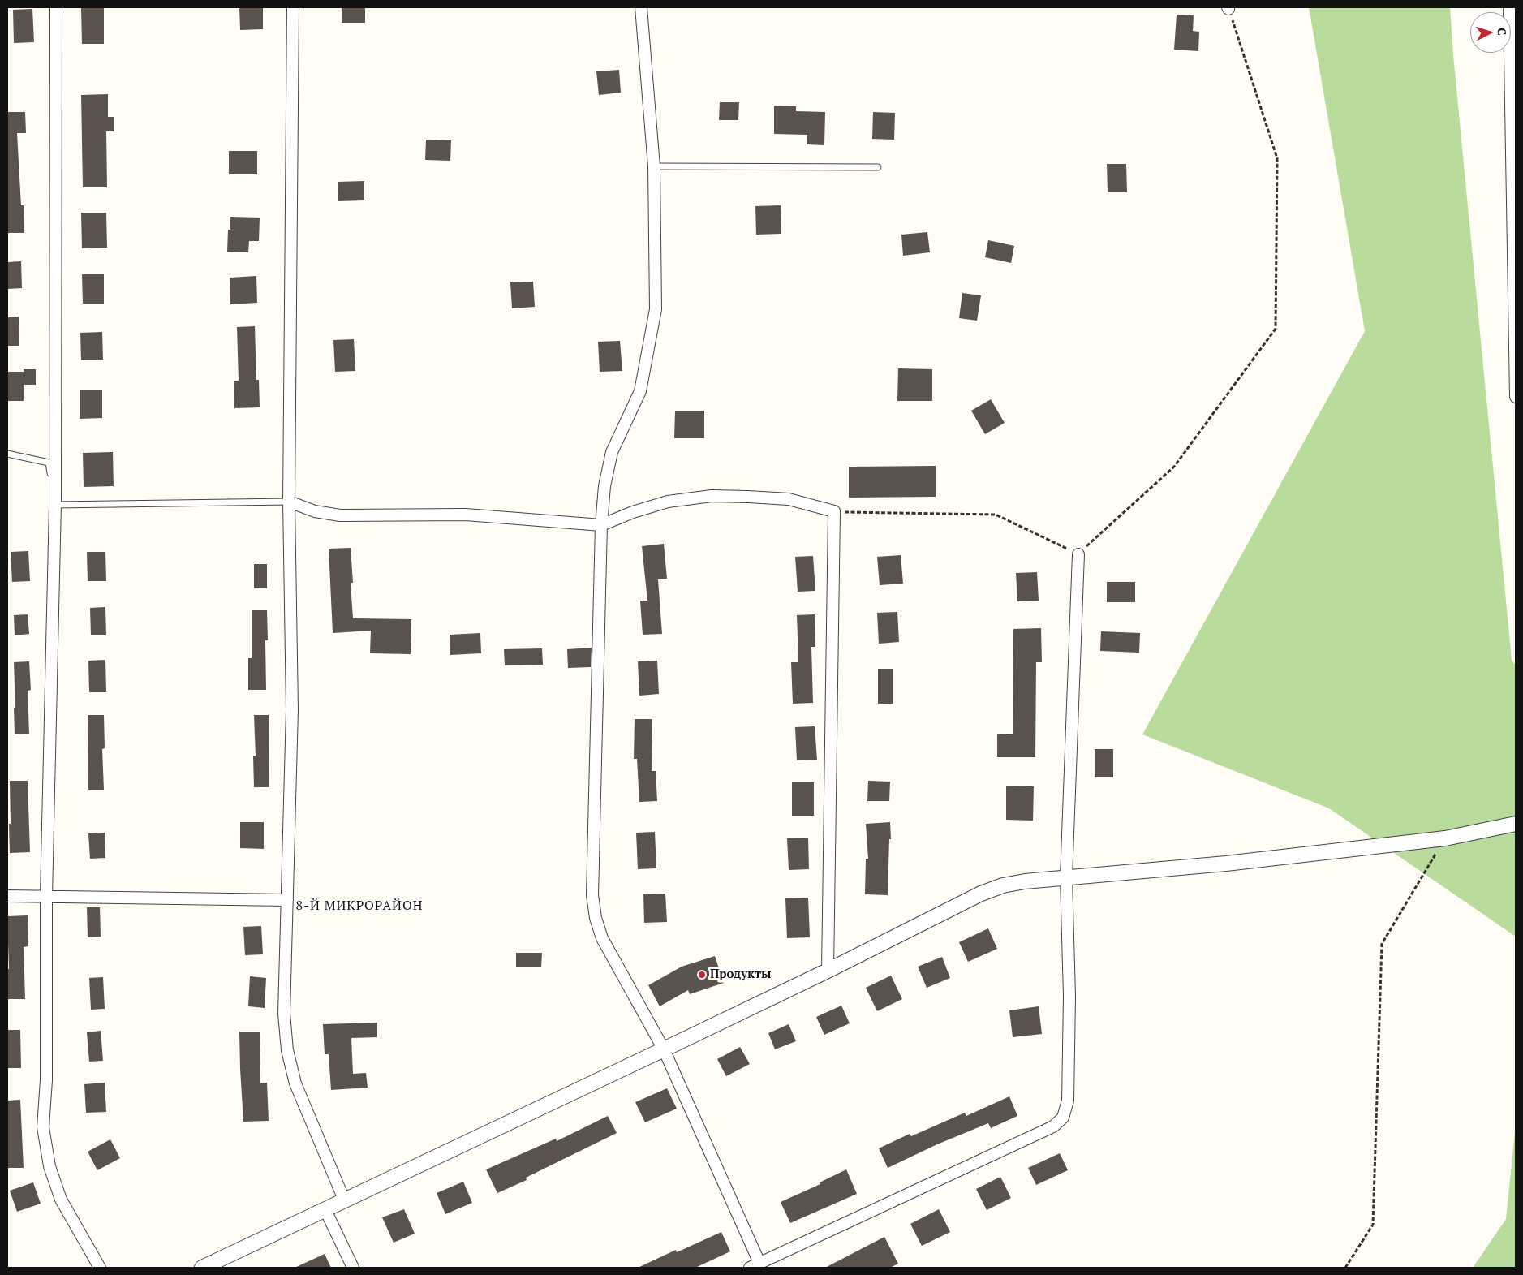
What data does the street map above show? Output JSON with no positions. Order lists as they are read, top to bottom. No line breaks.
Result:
{"districts":["8-Й МИКРОРАЙОН"],"places":["Продукты"],"north":"right"}
